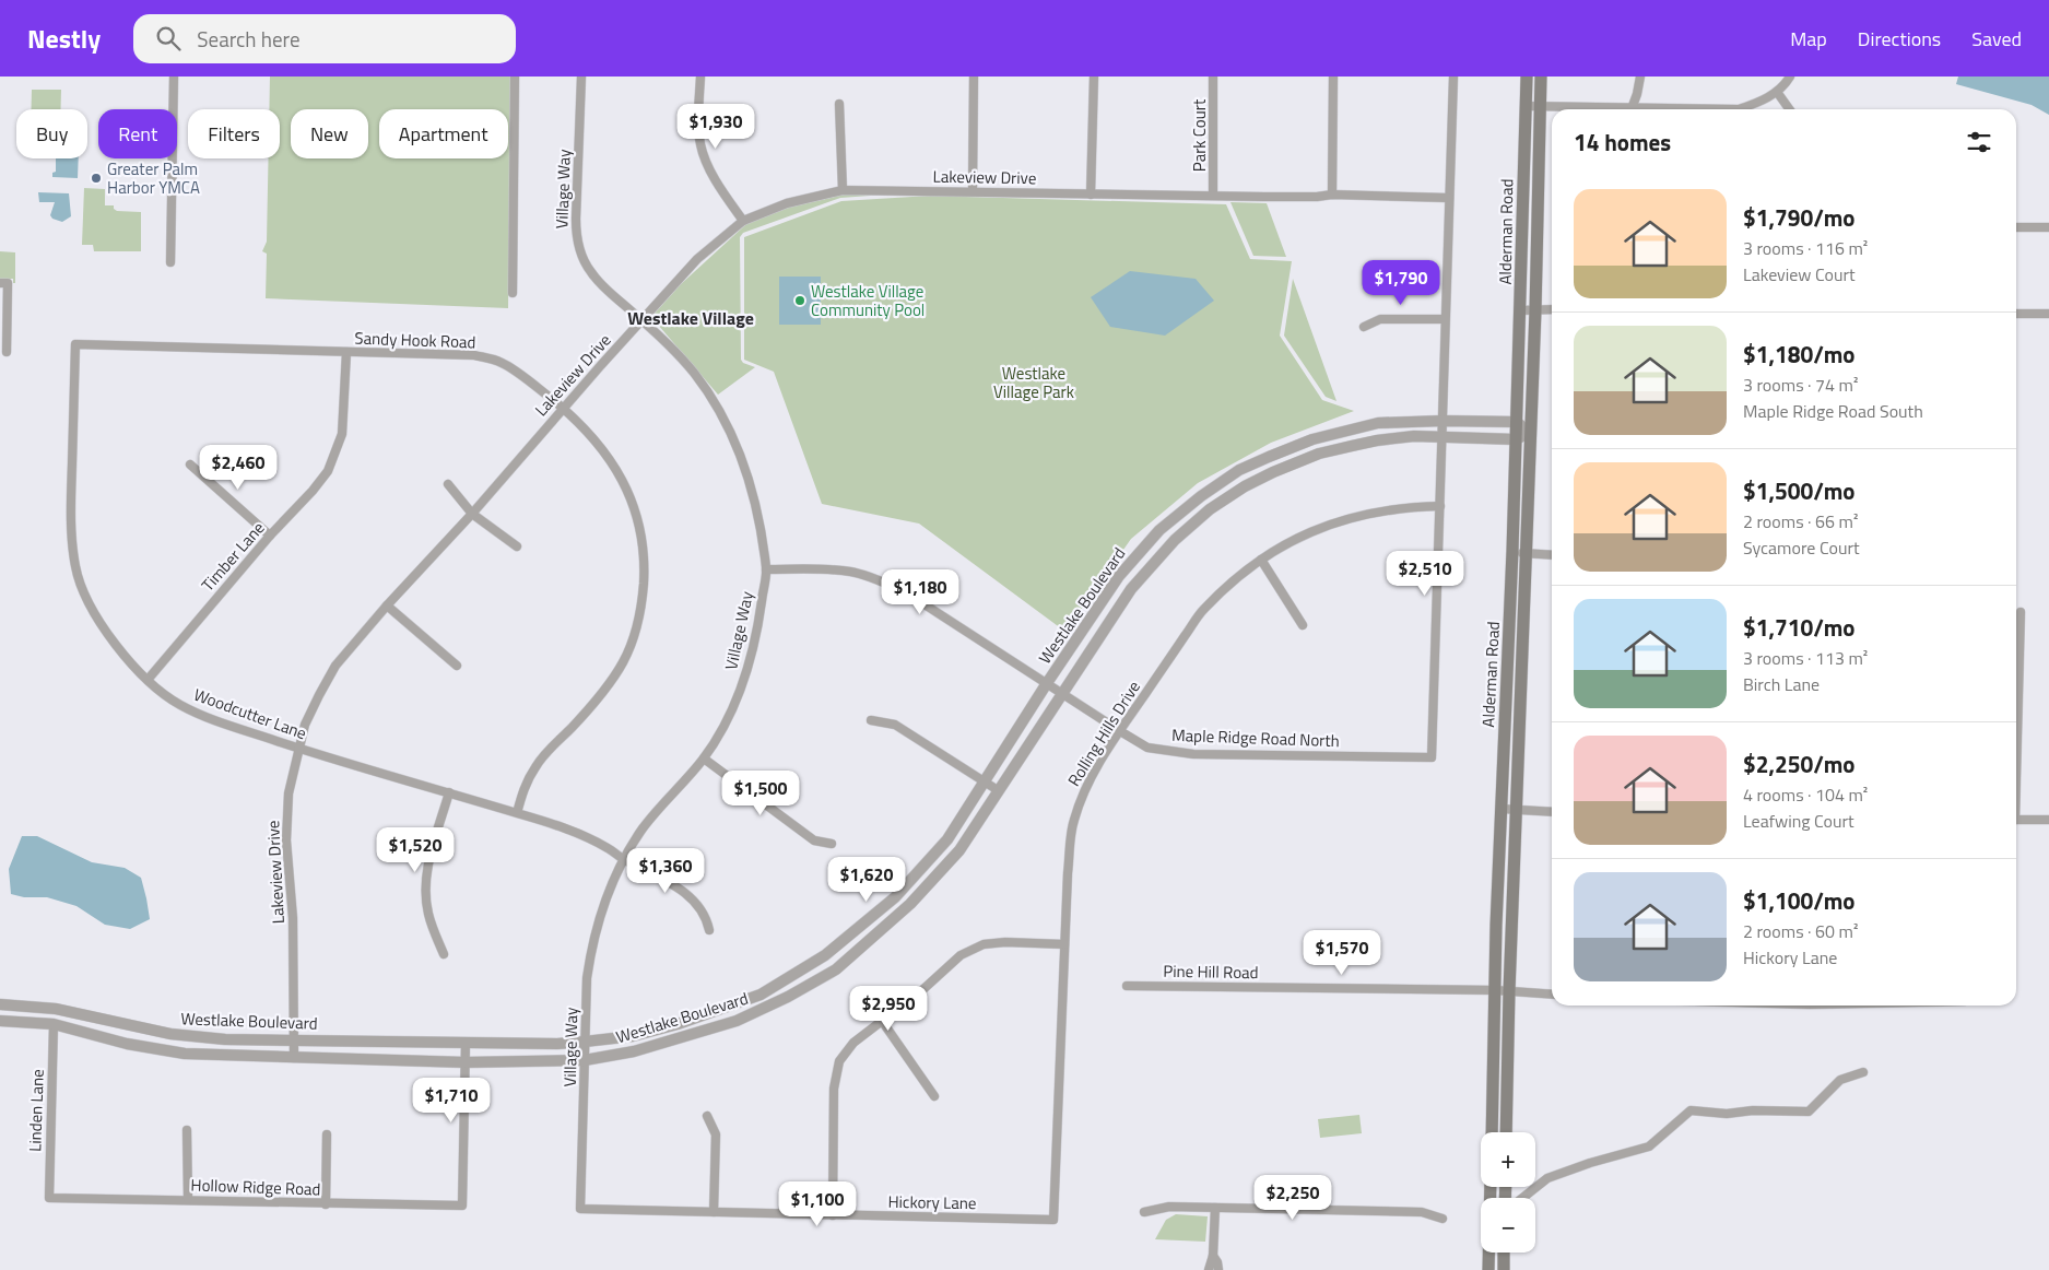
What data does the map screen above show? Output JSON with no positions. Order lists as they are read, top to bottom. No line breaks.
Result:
{"streets":{"main road":["Alderman Road"],"street":["Park Court","Lakeview Drive","Village Way","Sandy Hook Road","Timber Lane","Westlake Boulevard","Woodcutter Lane","Rolling Hills Drive","Maple Ridge Road North","Pine Hill Road","Linden Lane","Hollow Ridge Road","Hickory Lane"]},"crossings":[["Park Court","Lakeview Drive"],["Lakeview Drive","Village Way"],["Lakeview Drive","Sandy Hook Road"],["Lakeview Drive","Westlake Boulevard"],["Lakeview Drive","Woodcutter Lane"],["Village Way","Westlake Boulevard"],["Village Way","Woodcutter Lane"],["Village Way","Maple Ridge Road North"],["Village Way","Hickory Lane"],["Alderman Road","Westlake Boulevard"],["Alderman Road","Pine Hill Road"],["Sandy Hook Road","Timber Lane"],["Sandy Hook Road","Woodcutter Lane"],["Timber Lane","Woodcutter Lane"],["Westlake Boulevard","Maple Ridge Road North"],["Westlake Boulevard","Linden Lane"],["Westlake Boulevard","Hollow Ridge Road"],["Rolling Hills Drive","Maple Ridge Road North"],["Rolling Hills Drive","Hickory Lane"],["Linden Lane","Hollow Ridge Road"]],"districts":["Westlake Village"],"parks":["Westlake Village Park"],"places":["Greater Palm Harbor YMCA","Westlake Village Community Pool"],"page":{"header":"Nestly","search":"Search here","nav":["Map","Directions","Saved"],"price":["$1,930","$1,790","$2,460","$2,510","$1,180","$1,500","$1,520","$1,360","$1,620","$1,570","$2,950","$1,710","$2,250","$1,100"],"chip":["Buy","Rent","Filters","New","Apartment"],"heading":"14 homes","list":[{"name":"$1,790/mo","note":"3 rooms · 116 m² · Lakeview Court"},{"name":"$1,180/mo","note":"3 rooms · 74 m² · Maple Ridge Road South"},{"name":"$1,500/mo","note":"2 rooms · 66 m² · Sycamore Court"},{"name":"$1,710/mo","note":"3 rooms · 113 m² · Birch Lane"},{"name":"$2,250/mo","note":"4 rooms · 104 m² · Leafwing Court"},{"name":"$1,100/mo","note":"2 rooms · 60 m² · Hickory Lane"}],"map_buttons":["+","−"]}}
